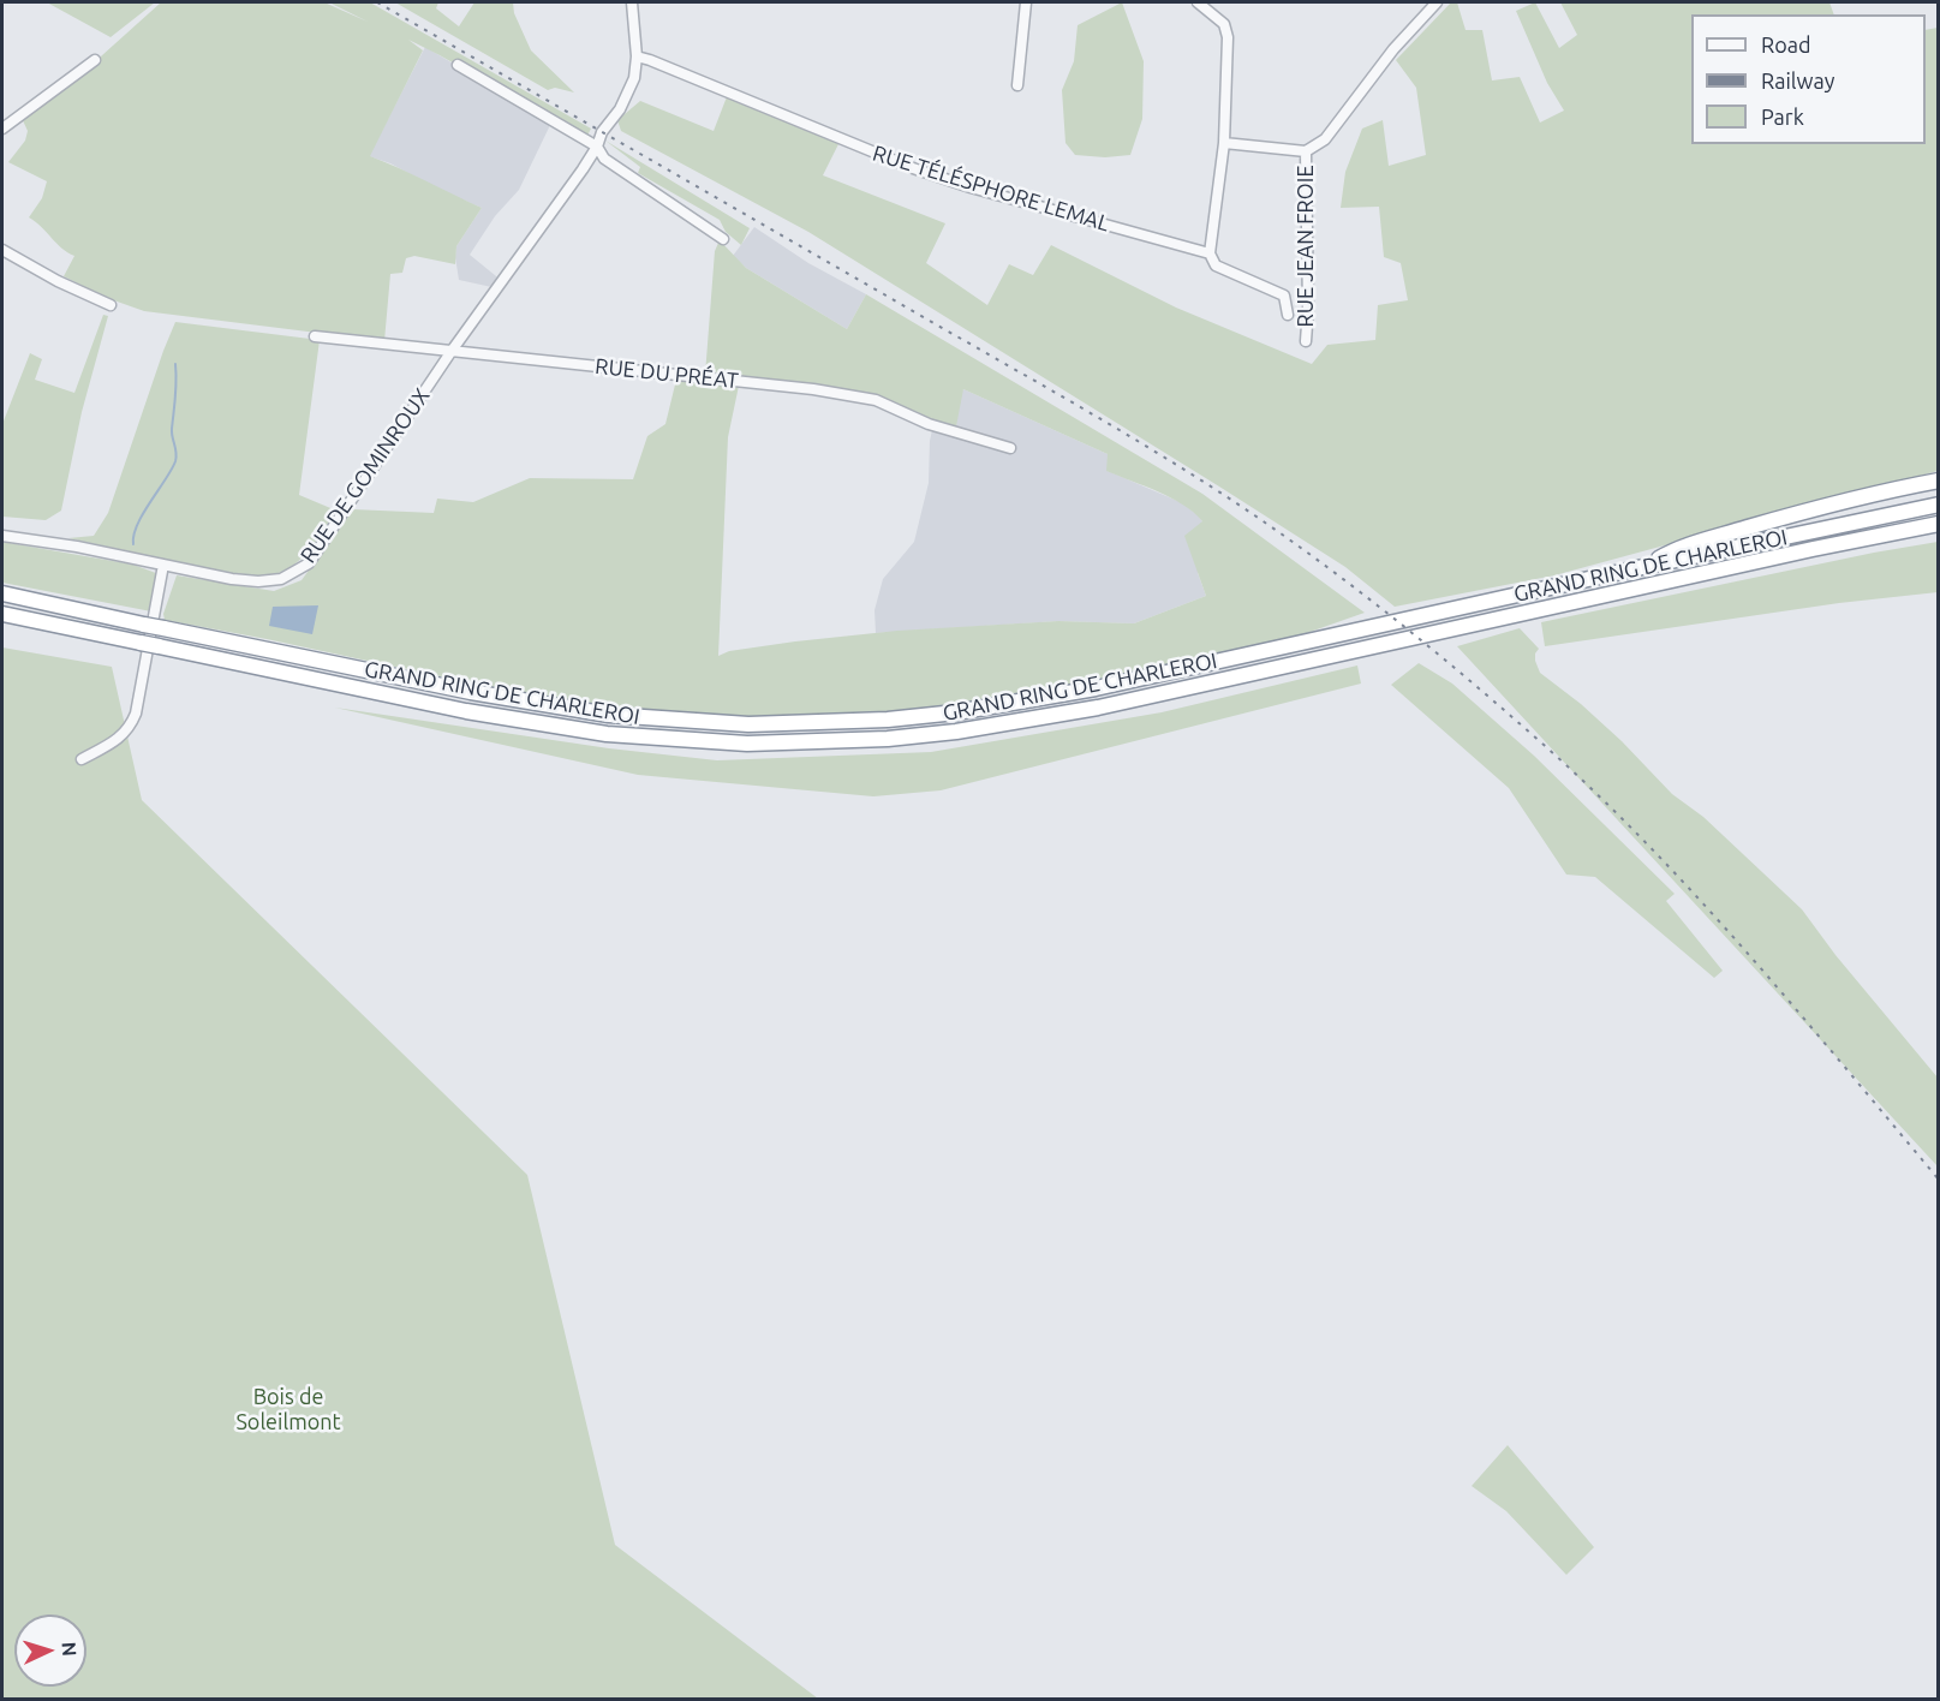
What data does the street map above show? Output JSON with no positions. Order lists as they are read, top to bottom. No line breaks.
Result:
{"streets":{"highway":["GRAND RING DE CHARLEROI"],"street":["RUE TÉLÉSPHORE LEMAL","RUE JEAN FROIE","RUE DU PRÉAT","RUE DE GOMINROUX"]},"crossings":[["RUE TÉLÉSPHORE LEMAL","RUE DE GOMINROUX"],["RUE DU PRÉAT","RUE DE GOMINROUX"]],"parks":["Bois de Soleilmont"],"legend":["Road","Railway","Park"],"north":"right"}
